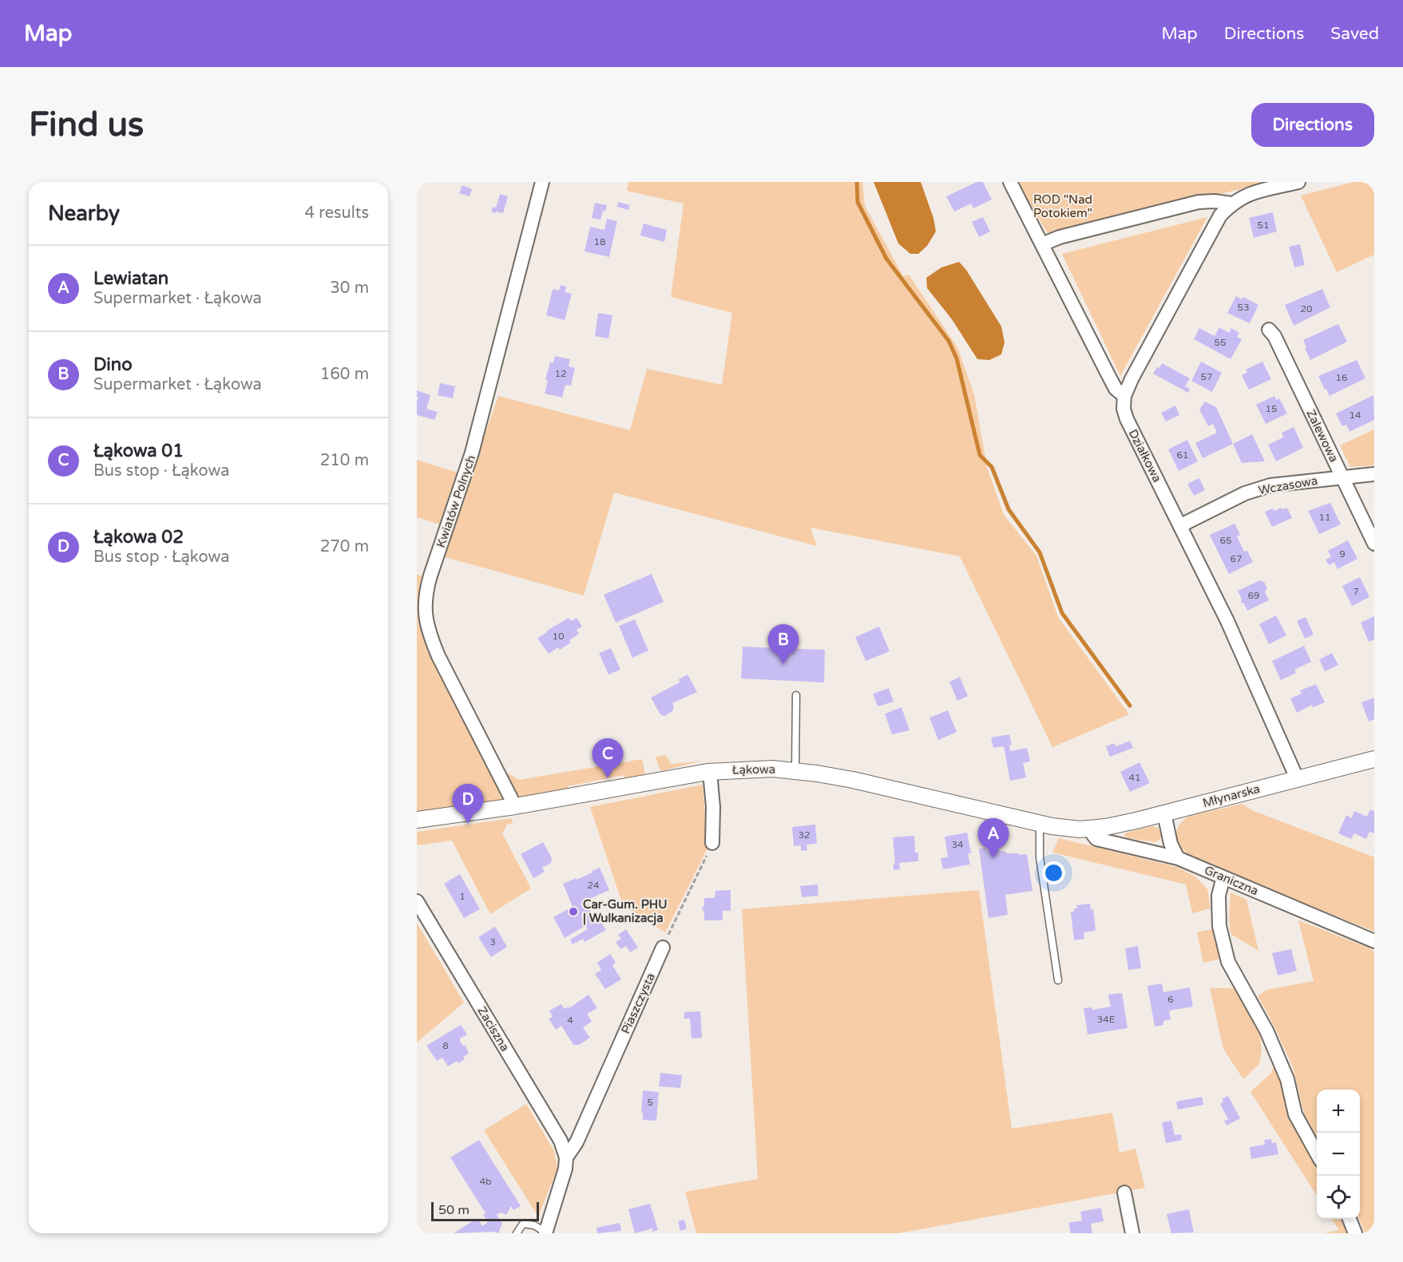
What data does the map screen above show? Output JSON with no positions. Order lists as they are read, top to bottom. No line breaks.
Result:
{"streets":{"street":["Zalewowa","Działkowa","Wczasowa","Kwiatów Polnych","Łąkowa","Młynarska","Graniczna","Piaszczysta","Zaciszna"]},"crossings":[["Zalewowa","Wczasowa"],["Działkowa","Wczasowa"],["Działkowa","Młynarska"],["Kwiatów Polnych","Łąkowa"],["Łąkowa","Młynarska"],["Łąkowa","Graniczna"],["Młynarska","Graniczna"],["Piaszczysta","Zaciszna"]],"parks":["ROD \"Nad Potokiem\""],"places":["Car-Gum. PHU | Wulkanizacja"],"house_numbers":["51","18","53","20","55","12","57","16","15","14","61","11","65","9","67","7","69","10","41","32","34","24","1","3","6","34E","4","8","5","4b"],"scale_bar":"50 m","page":{"header":"Map","nav":["Map","Directions","Saved"],"buttons":"Directions","title":"Find us","heading":["Nearby","4 results"],"list":[{"mark":"A","name":"Lewiatan","note":"Supermarket · Łąkowa","value":"30 m"},{"mark":"B","name":"Dino","note":"Supermarket · Łąkowa","value":"160 m"},{"mark":"C","name":"Łąkowa 01","note":"Bus stop · Łąkowa","value":"210 m"},{"mark":"D","name":"Łąkowa 02","note":"Bus stop · Łąkowa","value":"270 m"}],"pins":["B","C","D","A"],"map_buttons":["+","−"],"scale":"50 m"}}
